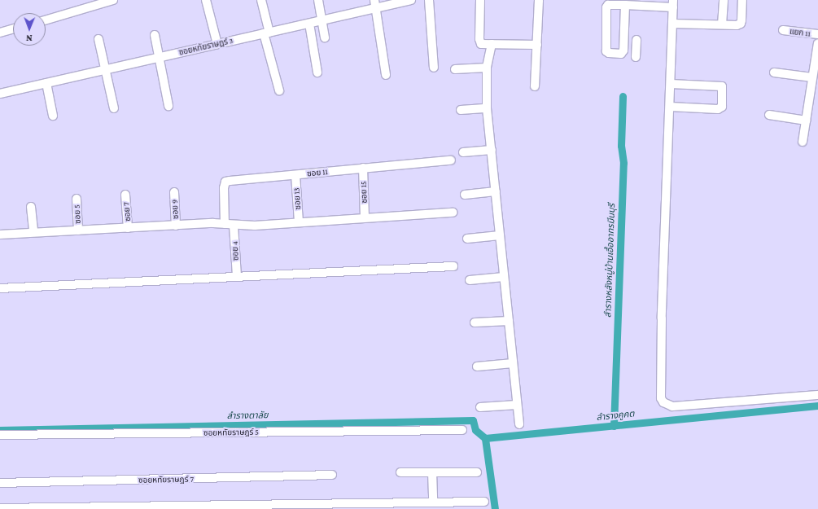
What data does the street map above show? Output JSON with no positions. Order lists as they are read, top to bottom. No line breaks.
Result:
{"streets":{"street":["แยก 11","ซอยหทัยราษฎร์ 3","ซอย 11","ซอย 15","ซอย 13","ซอย 9","ซอย 7","ซอย 5","ซอย 4","ซอยหทัยราษฎร์ 5","ซอยหทัยราษฎร์ 7"]},"crossings":[["ซอย 11","ซอย 15"],["ซอย 11","ซอย 13"]],"water":["ลำรางหลังหมู่บ้านเอื้ออาทรมีนบุรี","ลำรางตาลัย","ลำรางคูคต"],"north":"bottom"}
